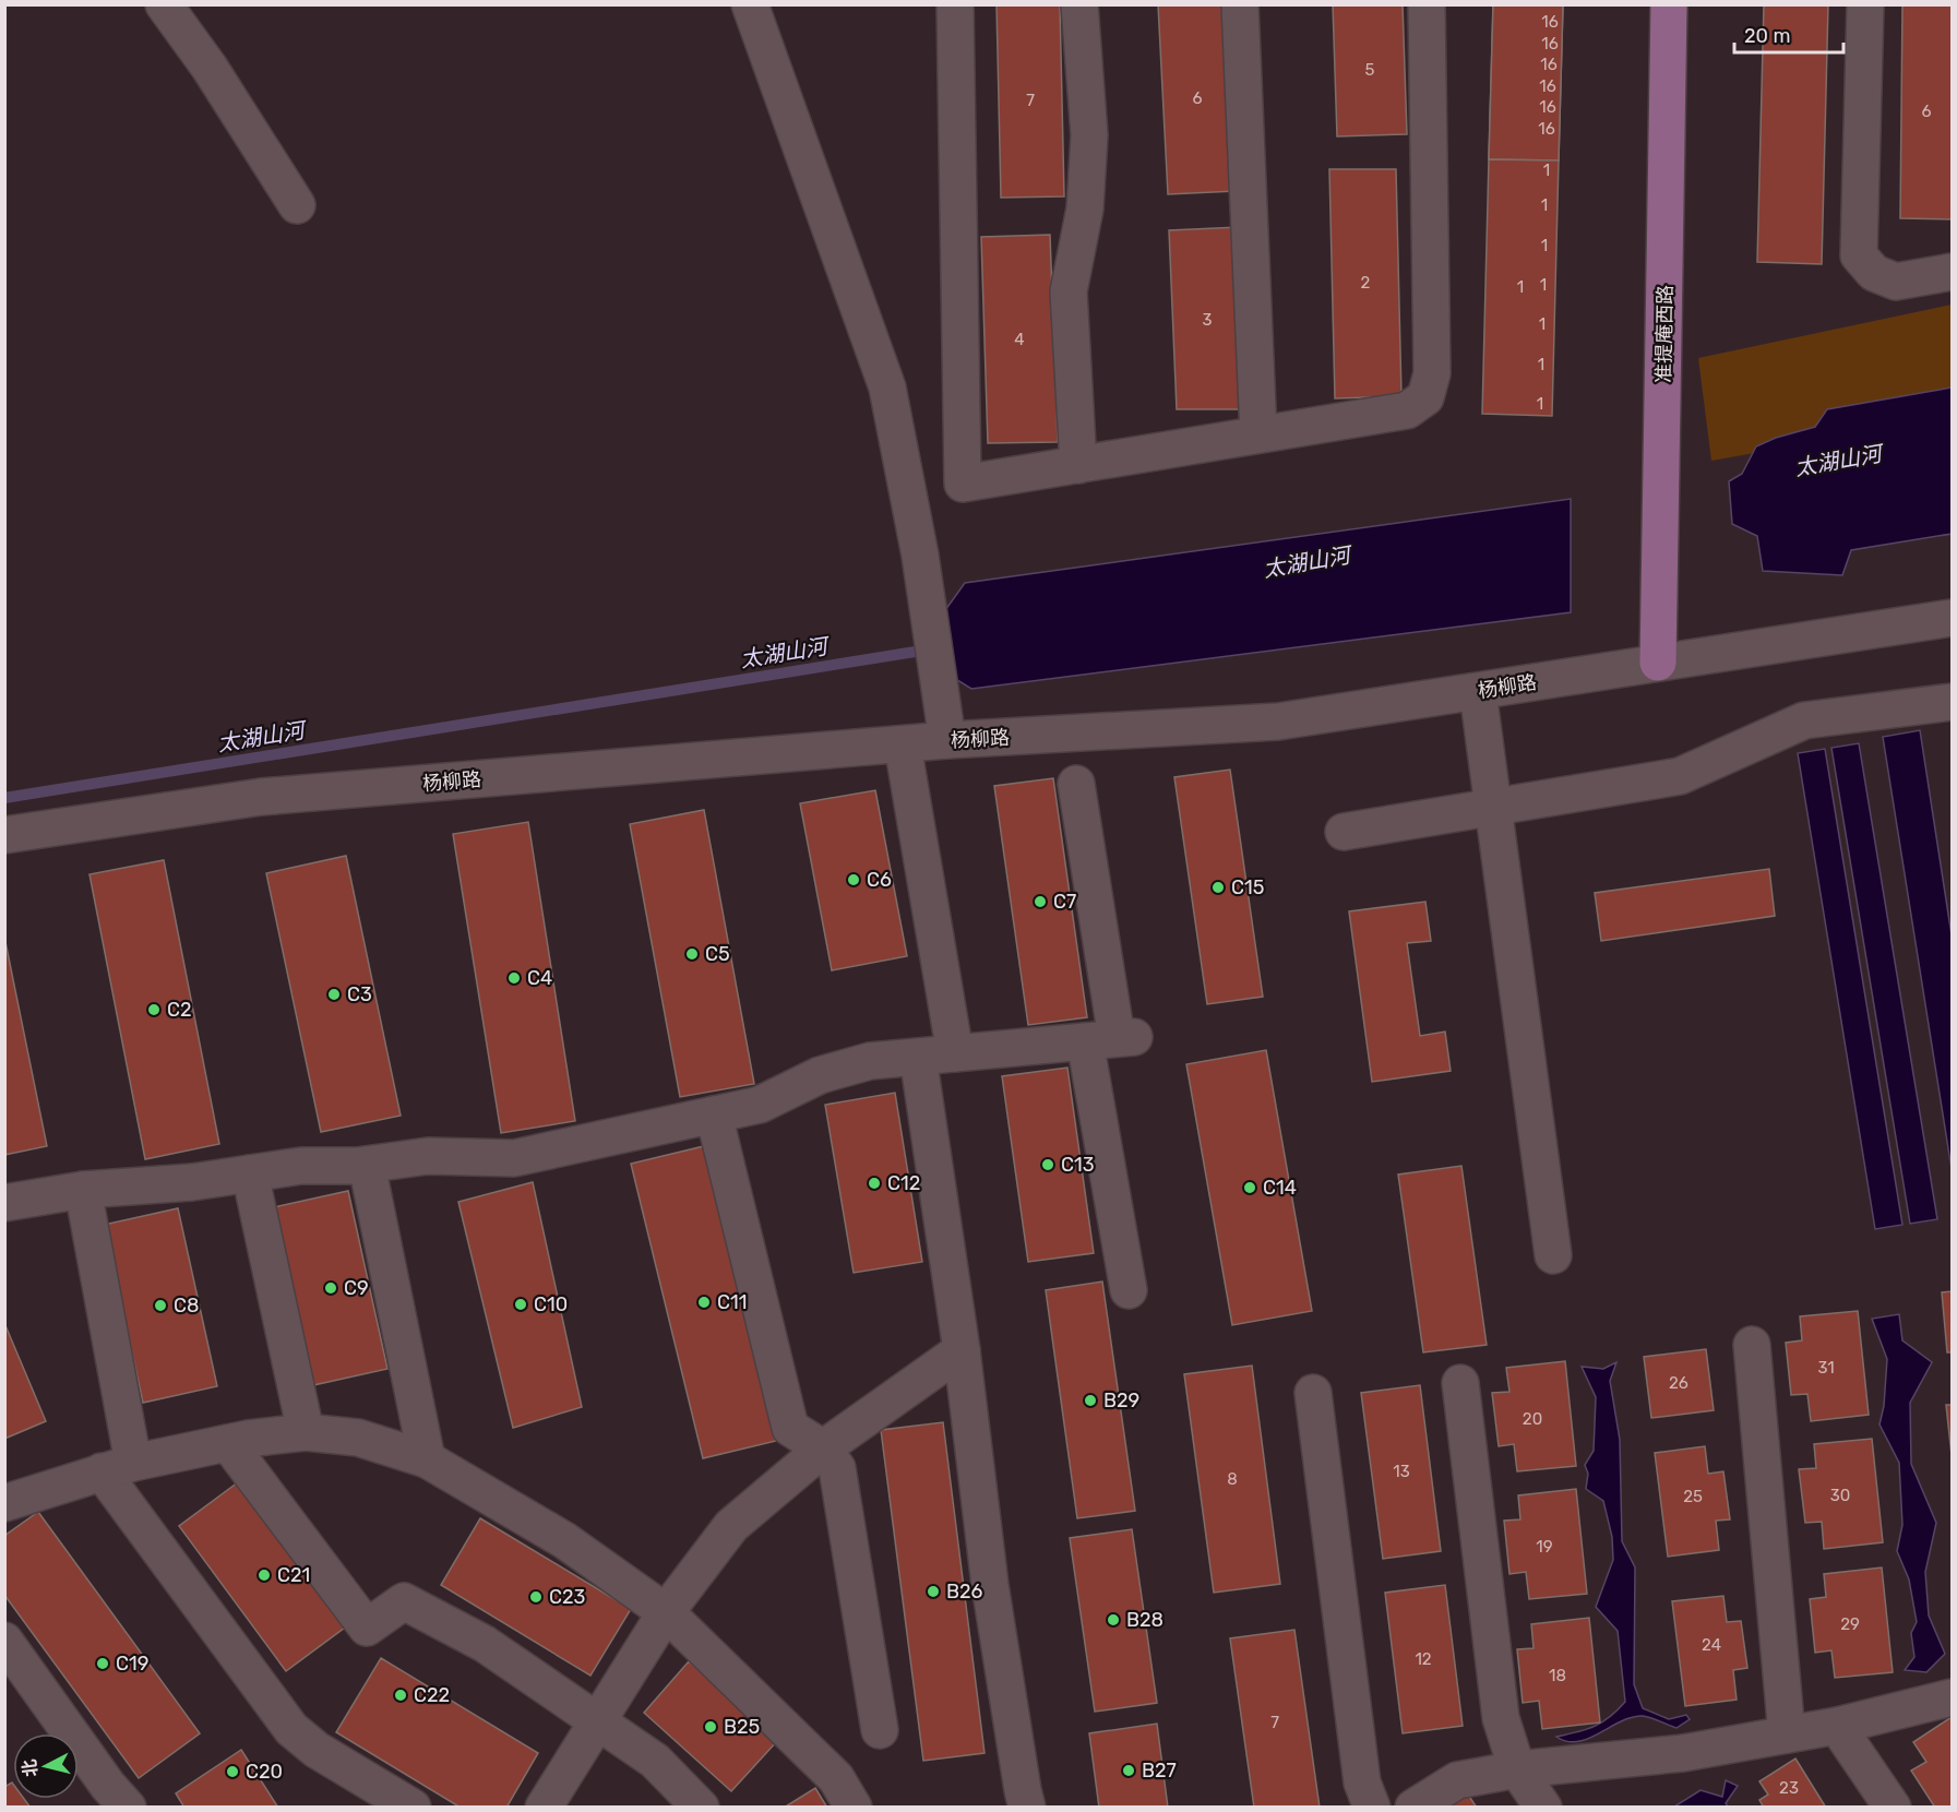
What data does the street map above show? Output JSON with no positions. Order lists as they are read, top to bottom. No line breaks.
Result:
{"streets":{"main road":["准提庵西路"],"street":["杨柳路"]},"crossings":[["准提庵西路","杨柳路"]],"water":["太湖山河"],"places":["C6","C15","C7","C5","C4","C3","C2","C13","C12","C14","C9","C11","C10","C8","B29","C21","B26","C23","B28","C19","C22","B25","B27","C20"],"house_numbers":["16","16","16","5","16","6","7","16","6","16","1","1","1","2","1","1","3","1","4","1","1","31","26","20","13","8","30","25","19","29","24","12","18","7","23"],"scale_bar":"20 m","north":"left"}
